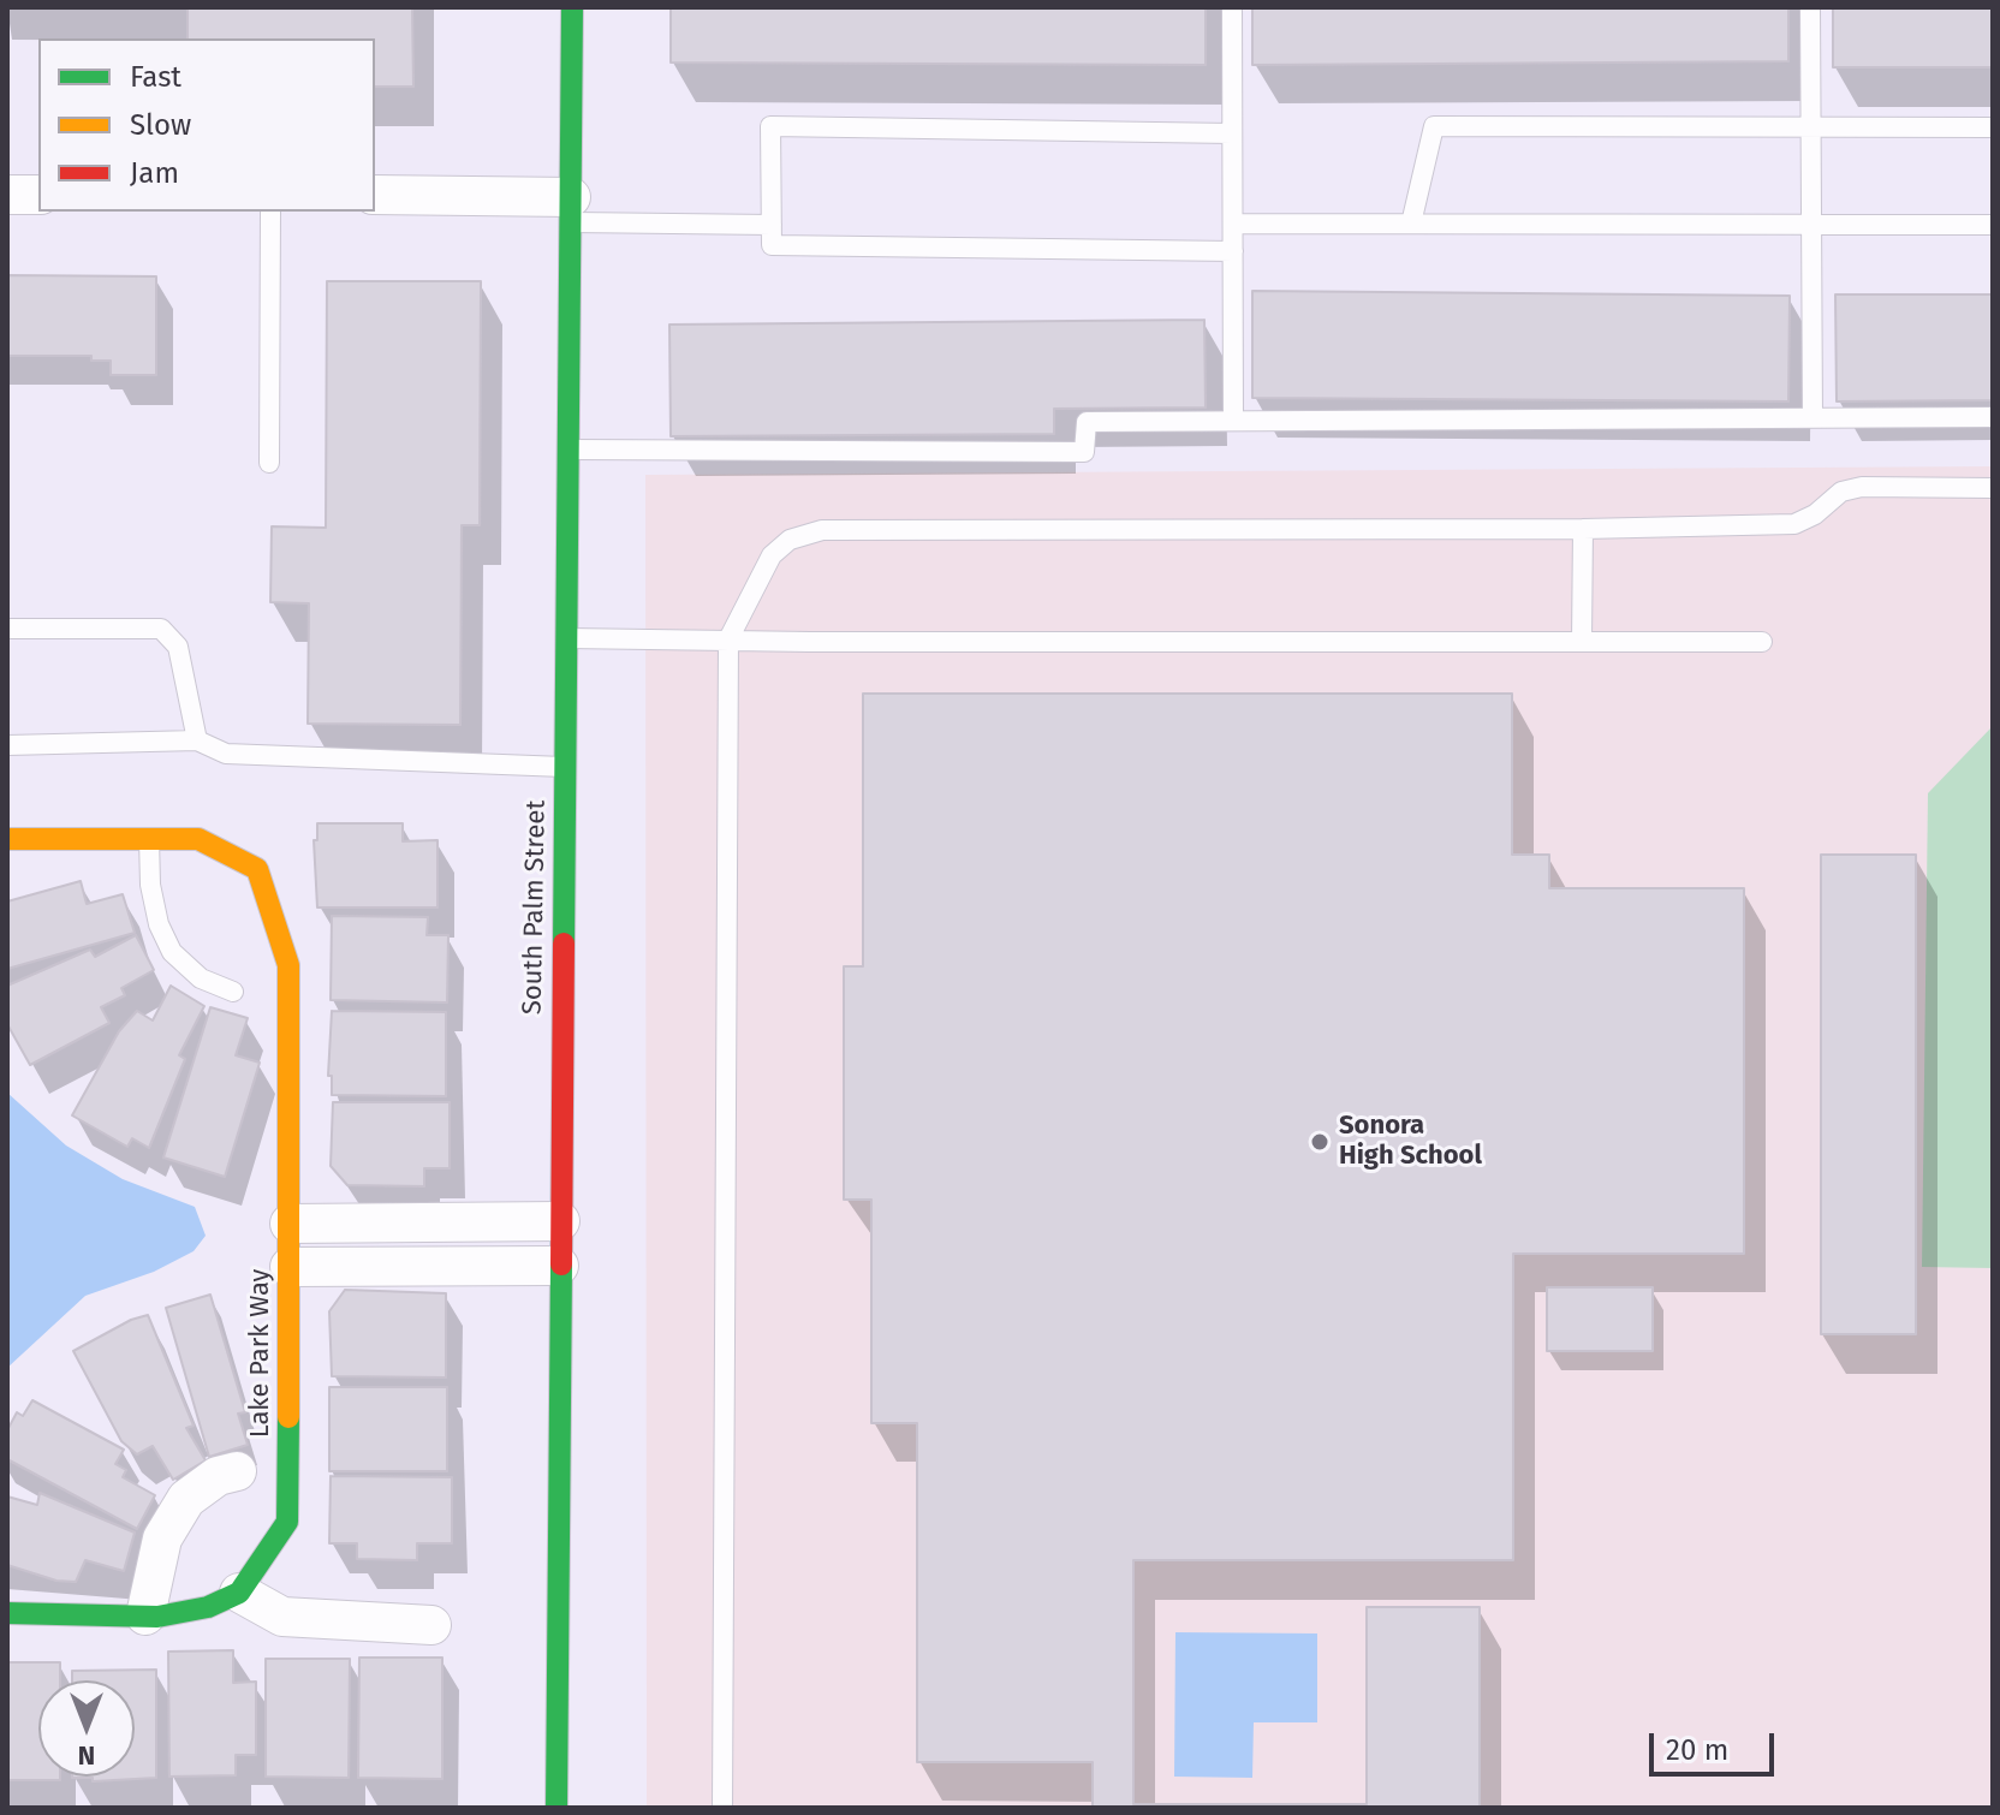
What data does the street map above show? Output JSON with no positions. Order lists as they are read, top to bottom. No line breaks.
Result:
{"streets":{"street":["South Palm Street","Lake Park Way"]},"places":["Sonora High School"],"legend":["Fast","Slow","Jam"],"scale_bar":"20 m","north":"bottom"}
